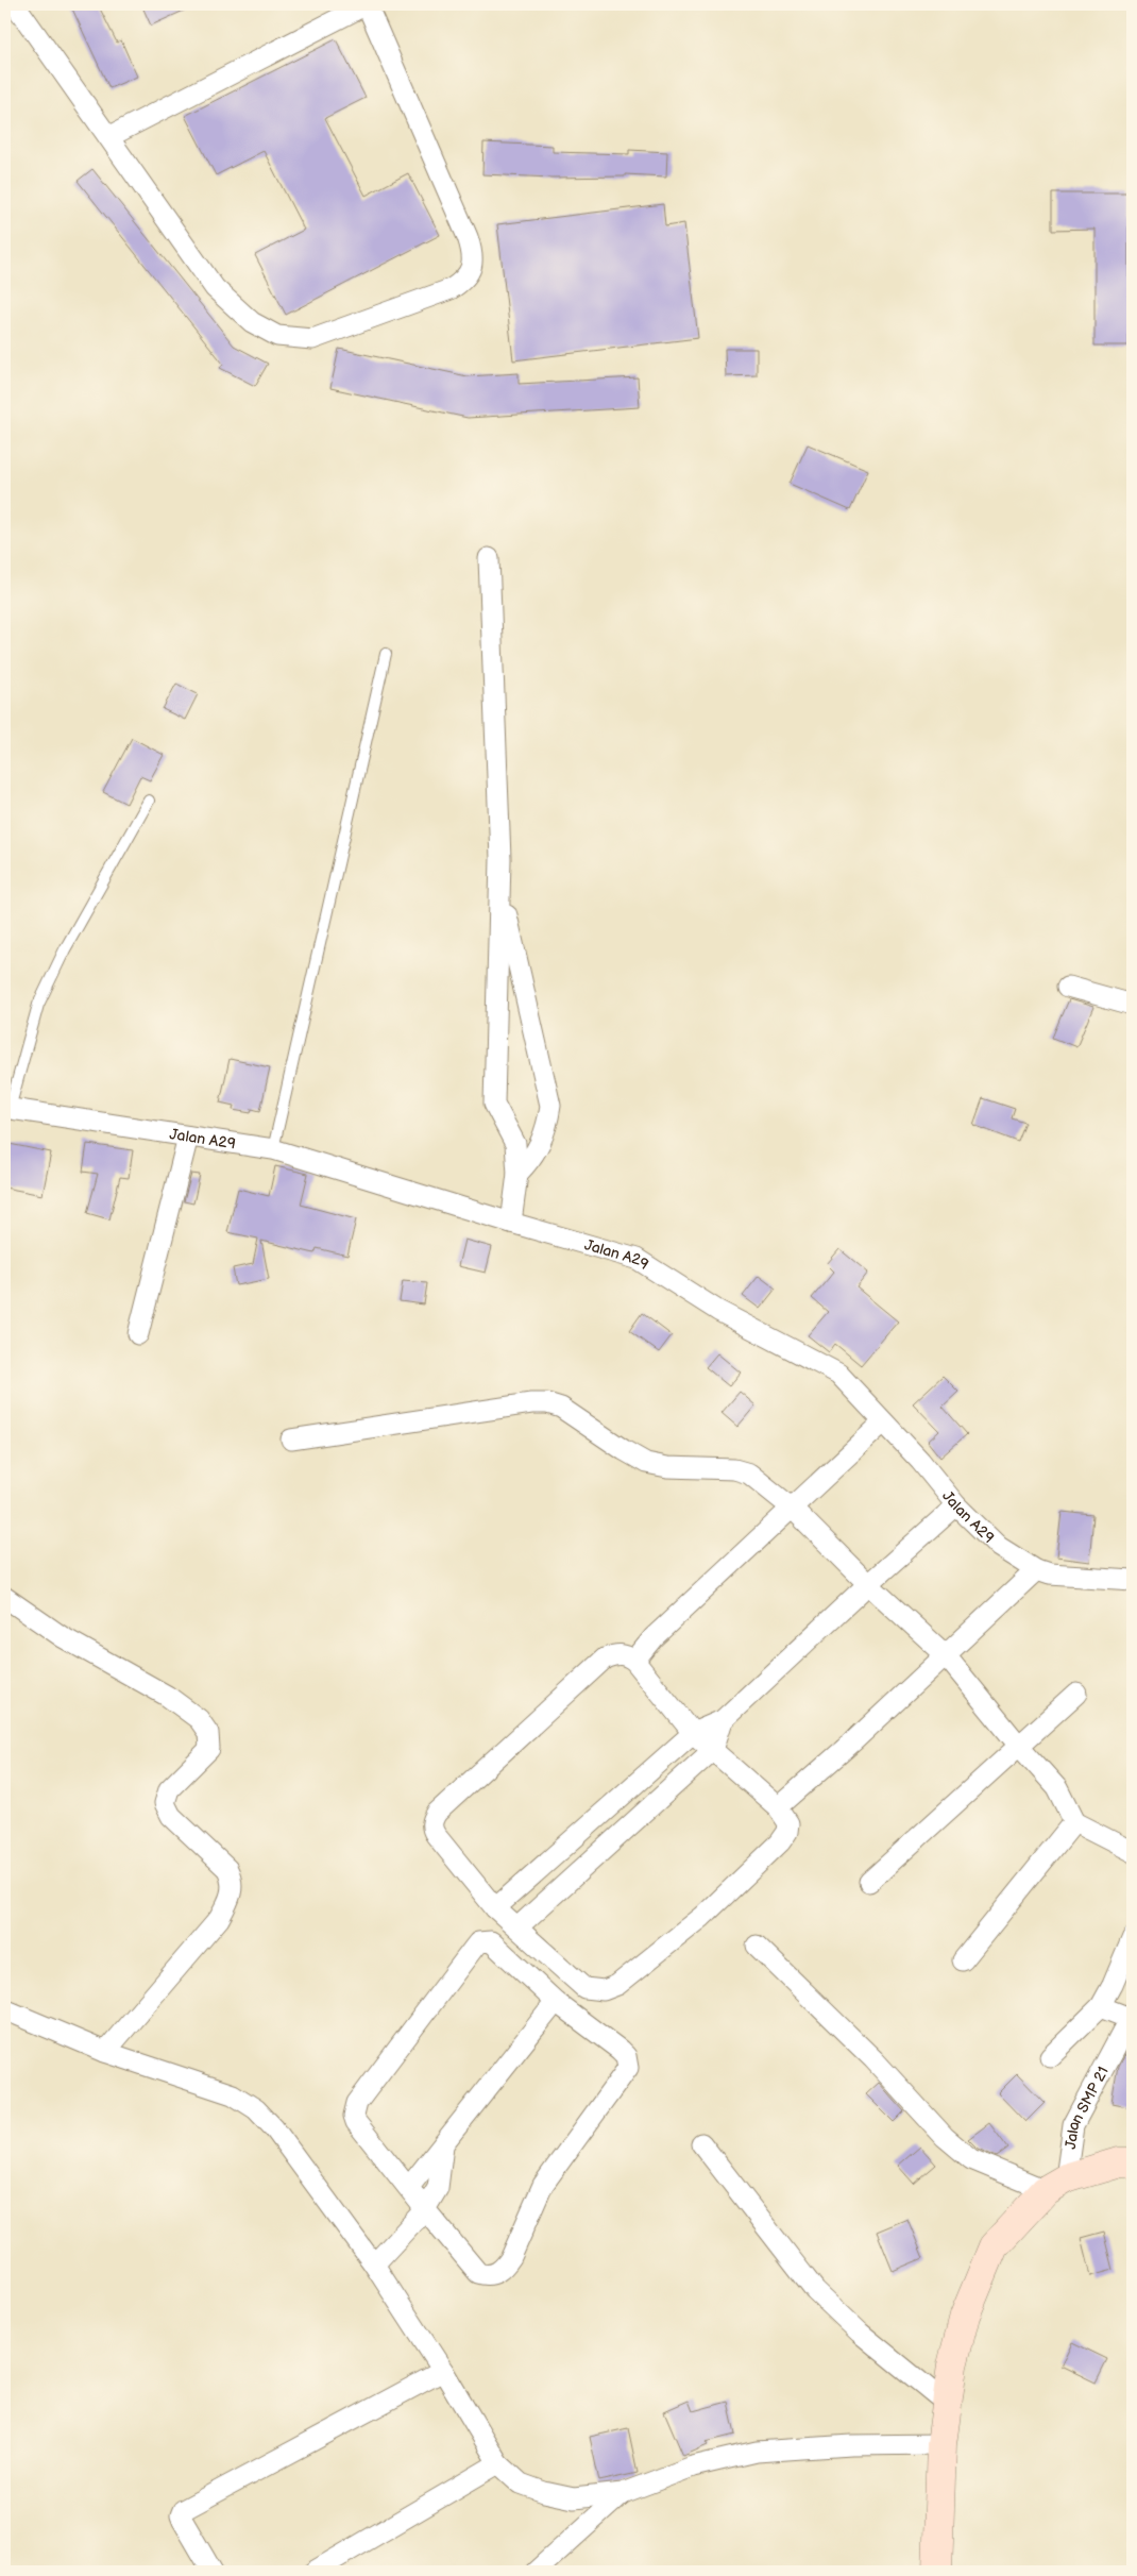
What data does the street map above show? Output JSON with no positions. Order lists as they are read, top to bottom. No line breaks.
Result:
{"streets":{"street":["Jalan A29","Jalan SMP 21"]}}
